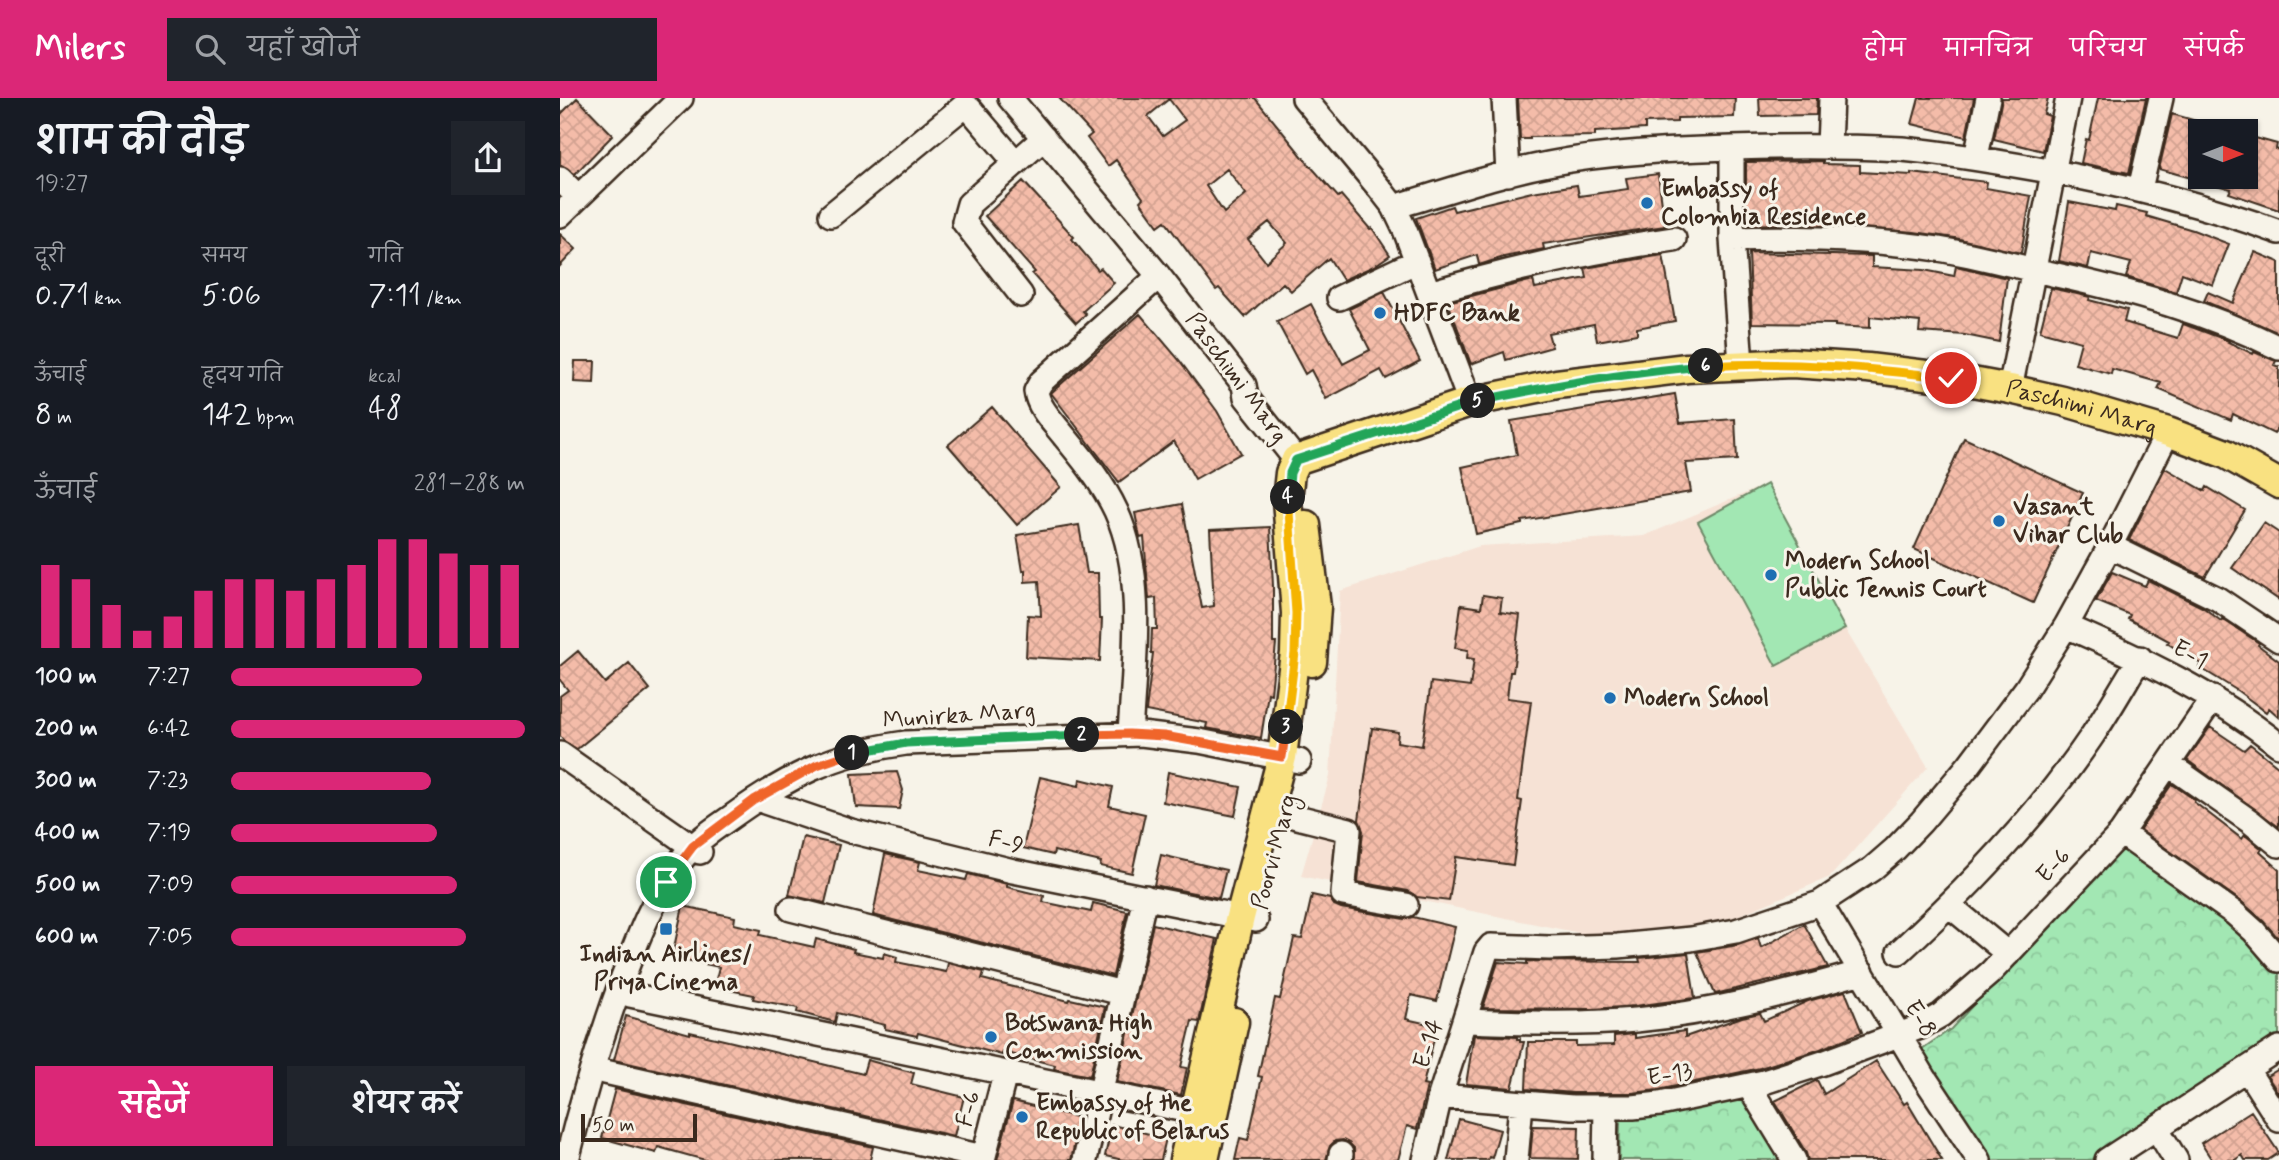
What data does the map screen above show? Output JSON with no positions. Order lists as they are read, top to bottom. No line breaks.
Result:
{"streets":{"main road":["Paschimi Marg","Poorvi Marg"],"street":["E-1","Munirka Marg","F-9","E-6","E-8","E-14","E-13","F-6"]},"crossings":[["Paschimi Marg","Poorvi Marg"],["E-1","E-6"],["Munirka Marg","F-9"],["Munirka Marg","Poorvi Marg"],["F-9","Poorvi Marg"],["E-6","E-8"],["E-6","E-13"],["E-8","E-14"],["E-8","E-13"],["E-14","E-13"]],"places":{"other":["Embassy of Colombia Residence","HDFC Bank","Vasant Vihar Club","Modern School Public Tennis Court","Modern School","Botswana High Commission","Embassy of the Republic of Belarus"],"transit":["Indian Airlines/ Priya Cinema"]},"scale_bar":"50 m","north":"right","page":{"header":"Milers","search":"यहाँ खोजें","nav":["होम","मानचित्र","परिचय","संपर्क"],"heading":["शाम की दौड़","19:27"],"stats":[["दूरी","0.71 km"],["समय","5:06"],["गति","7:11 /km"],["ऊँचाई","8 m"],["हृदय गति","142 bpm"],["kcal","48"]],"pins":["6","5","4","3","2","1"],"chart":["ऊँचाई","281–288 m"],"list":[{"name":"100 m","note":"7:27"},{"name":"200 m","note":"6:42"},{"name":"300 m","note":"7:23"},{"name":"400 m","note":"7:19"},{"name":"500 m","note":"7:09"},{"name":"600 m","note":"7:05"}],"buttons":["सहेजें","शेयर करें"],"scale":"50 m"}}
